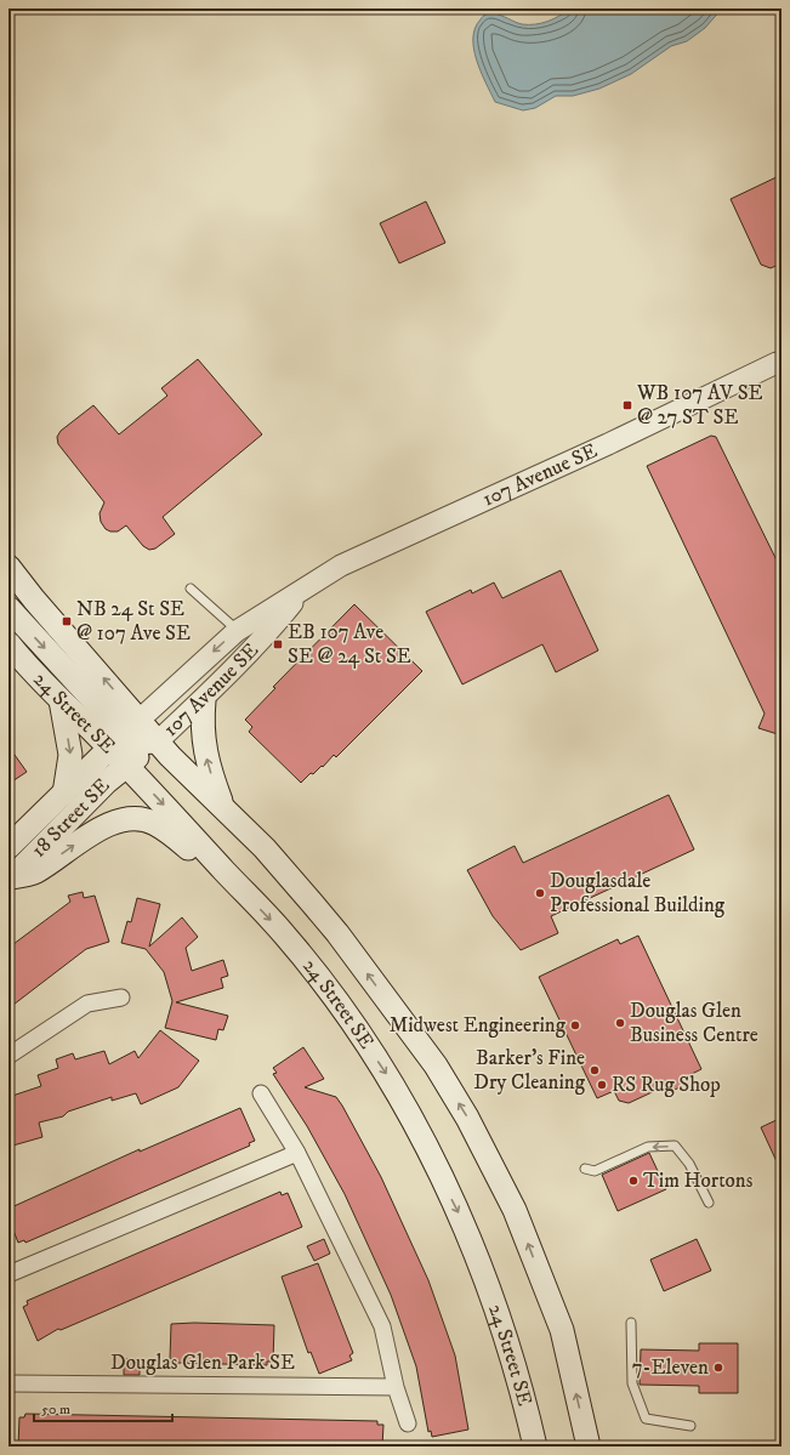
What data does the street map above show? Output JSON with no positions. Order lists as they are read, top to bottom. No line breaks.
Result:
{"streets":{"main road":["24 Street SE","18 Street SE"],"street":["107 Avenue SE","Douglas Glen Park SE"]},"crossings":[["107 Avenue SE","24 Street SE"],["107 Avenue SE","18 Street SE"],["24 Street SE","18 Street SE"]],"places":{"transit":["WB 107 AV SE @ 27 ST SE","NB 24 St SE @ 107 Ave SE","EB 107 Ave SE @ 24 St SE"],"other":["Douglasdale Professional Building","Douglas Glen Business Centre","Midwest Engineering","Barker's Fine Dry Cleaning","RS Rug Shop","Tim Hortons","7-Eleven"]},"scale_bar":"50 m"}
